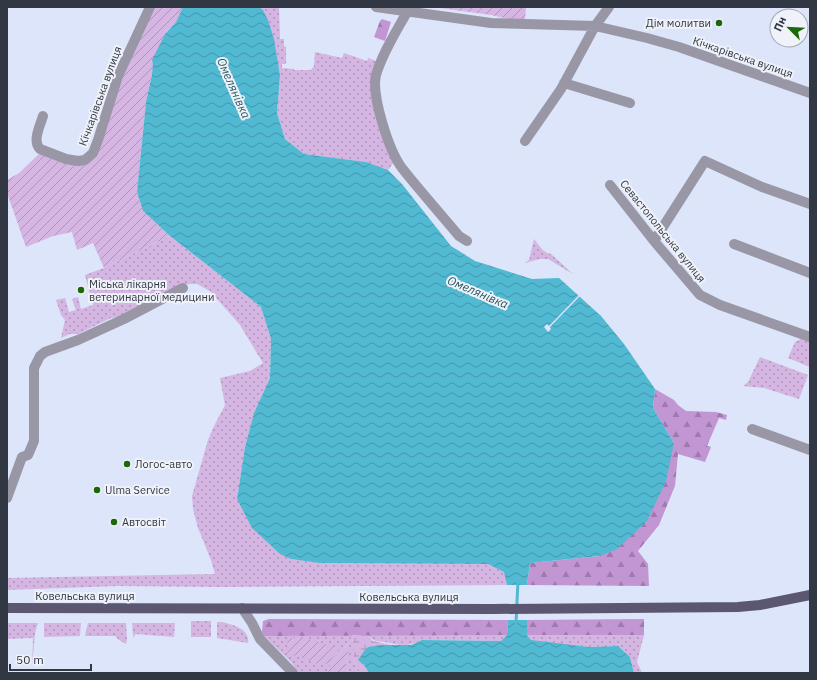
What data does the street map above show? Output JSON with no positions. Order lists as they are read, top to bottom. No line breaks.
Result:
{"streets":{"main road":["Ковельська вулиця"],"street":["Кічкарівська вулиця","Севастопольська вулиця"]},"water":["Омелянівка"],"places":["Дім молитви","Міська лікарня ветеринарної медицини","Логос-авто","Ulma Service","Автосвіт"],"scale_bar":"50 m","north":"top left"}
